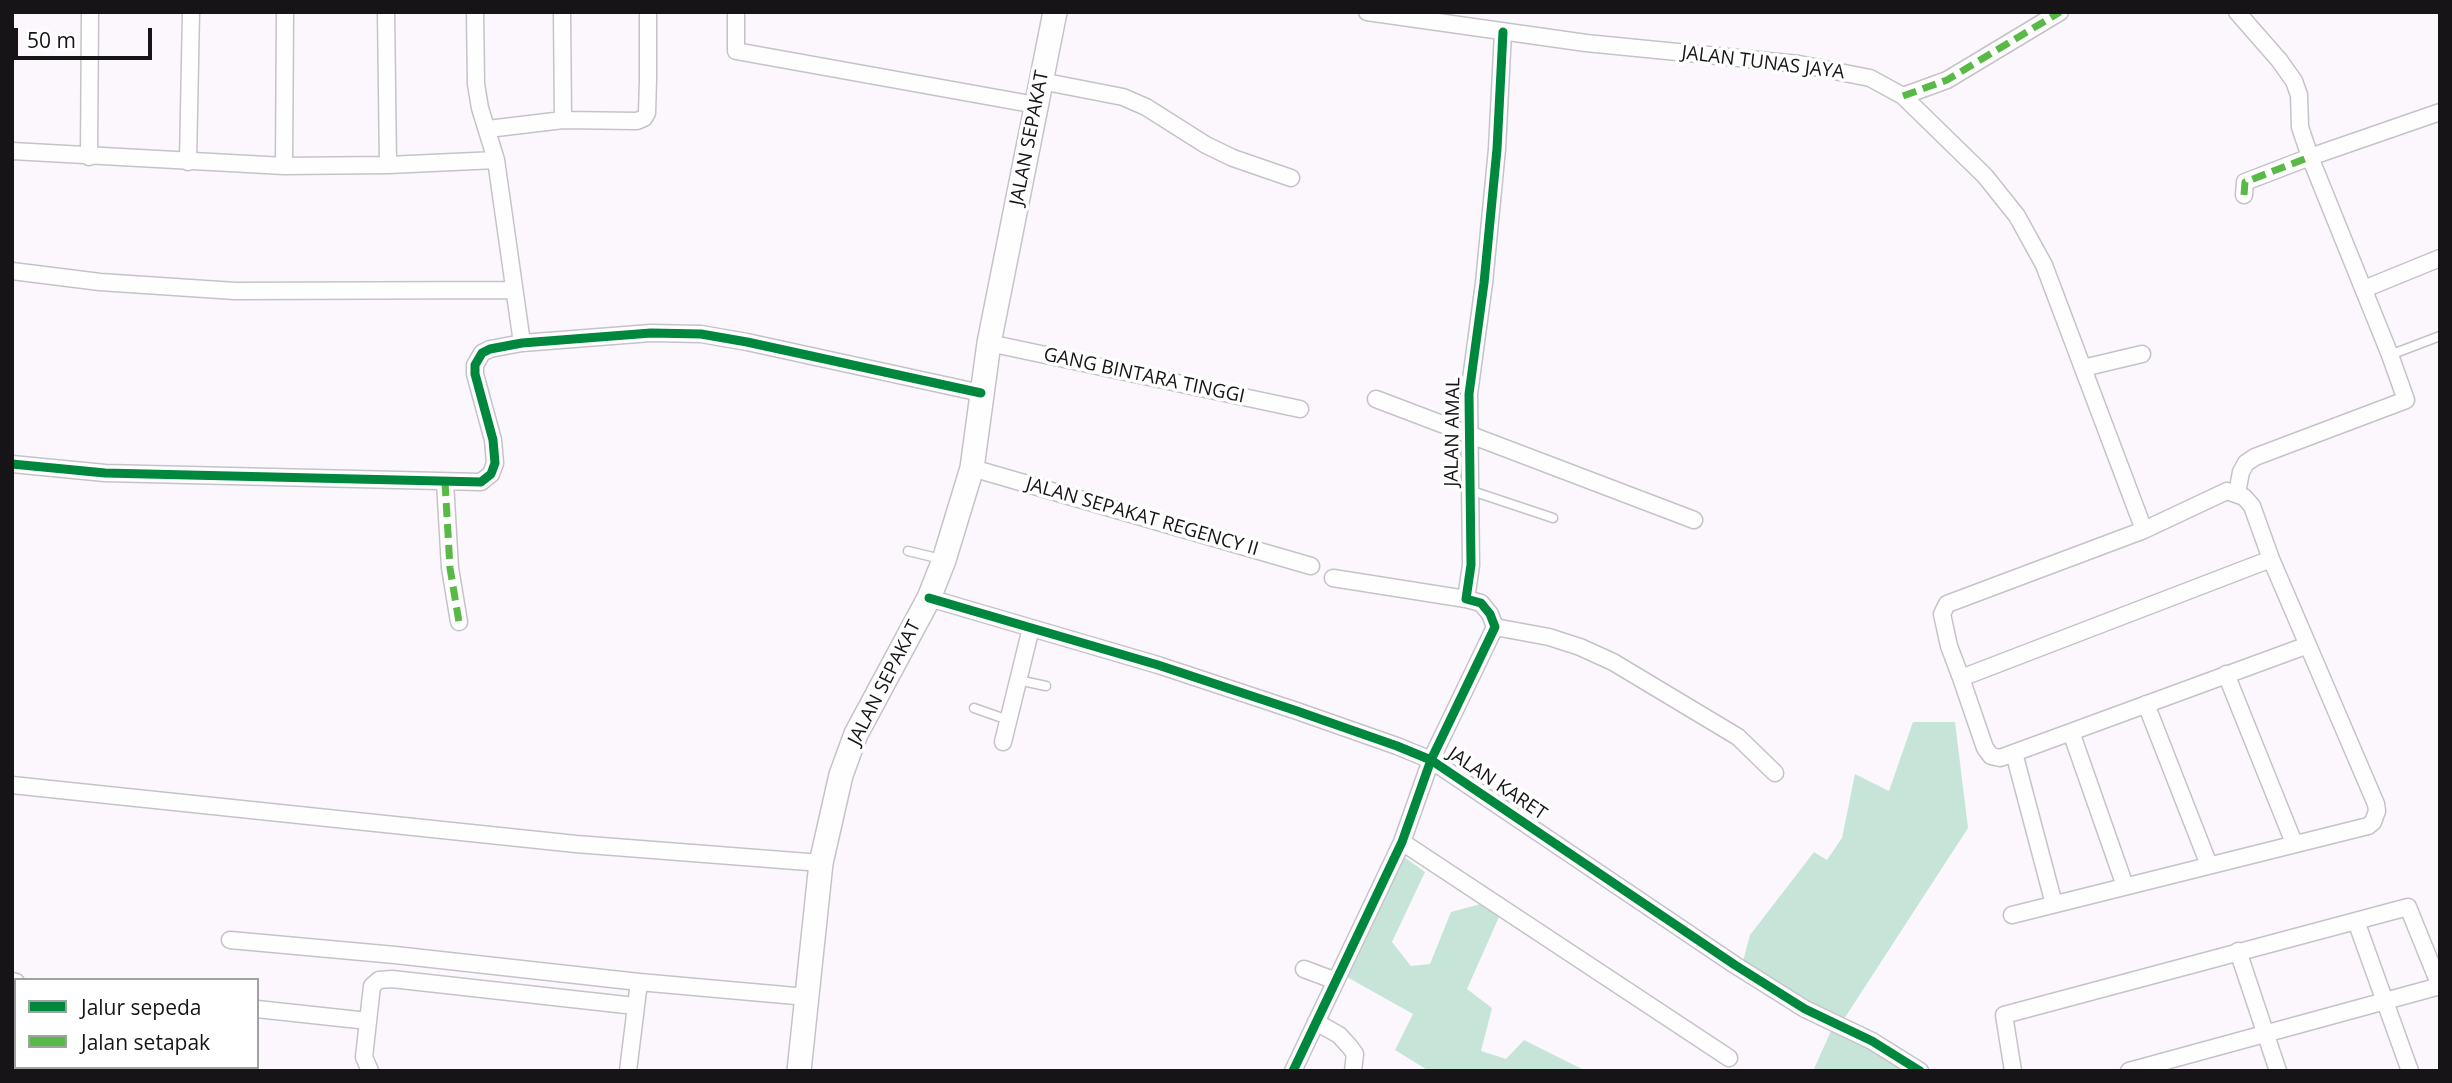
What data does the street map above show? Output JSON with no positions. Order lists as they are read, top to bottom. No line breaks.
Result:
{"streets":{"main road":["JALAN SEPAKAT"],"street":["JALAN TUNAS JAYA","GANG BINTARA TINGGI","JALAN AMAL","JALAN SEPAKAT REGENCY II","JALAN KARET"]},"crossings":[["JALAN TUNAS JAYA","JALAN AMAL"],["JALAN SEPAKAT","GANG BINTARA TINGGI"],["JALAN SEPAKAT","JALAN SEPAKAT REGENCY II"],["JALAN SEPAKAT","JALAN KARET"]],"legend":["Jalur sepeda","Jalan setapak"],"scale_bar":"50 m"}
